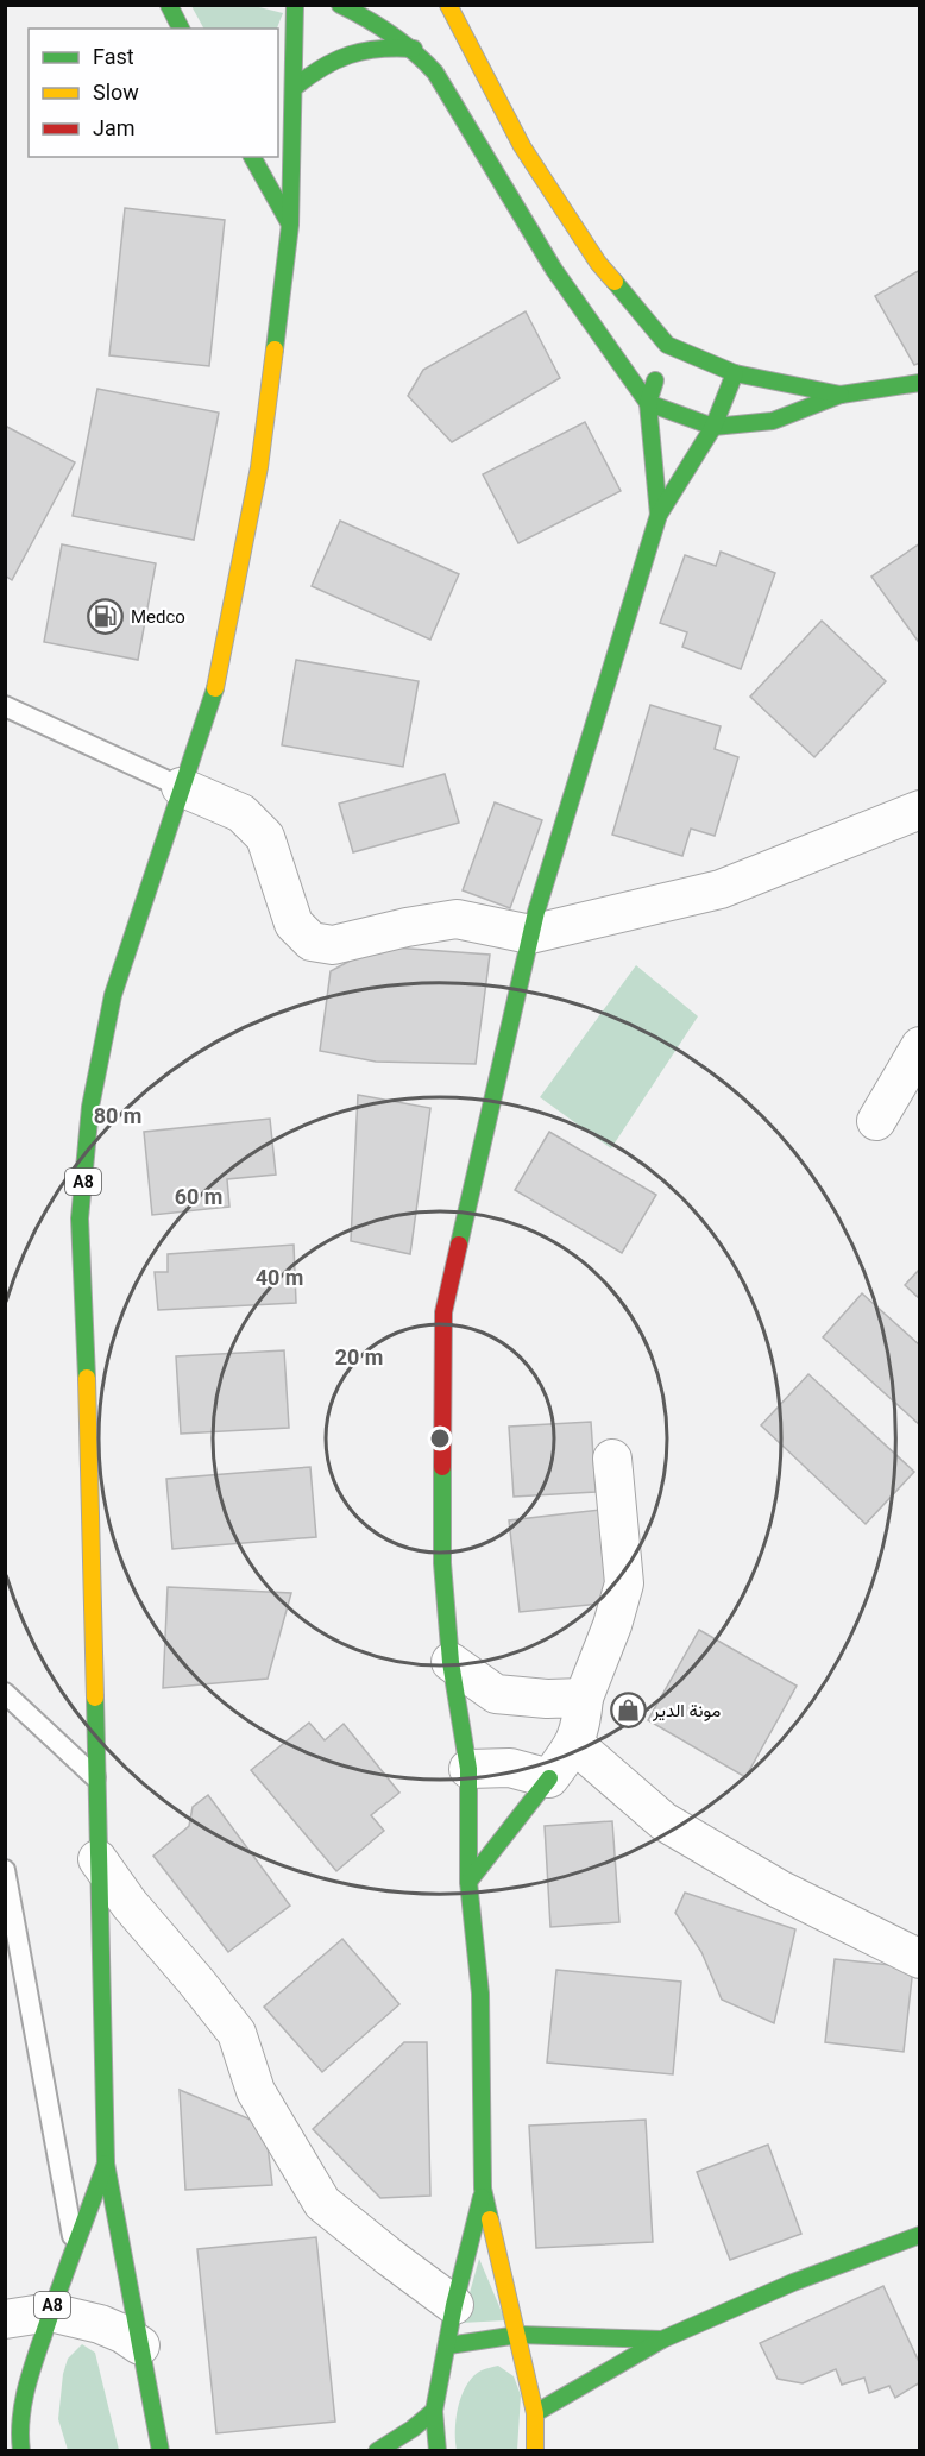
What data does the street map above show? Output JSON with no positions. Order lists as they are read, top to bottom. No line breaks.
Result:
{"streets":{"main road":["A8"]},"places":{"fuel station":["Medco"],"shop":["مونة الدير"]},"legend":["Fast","Slow","Jam"],"rings":["80 m","60 m","40 m","20 m"]}
